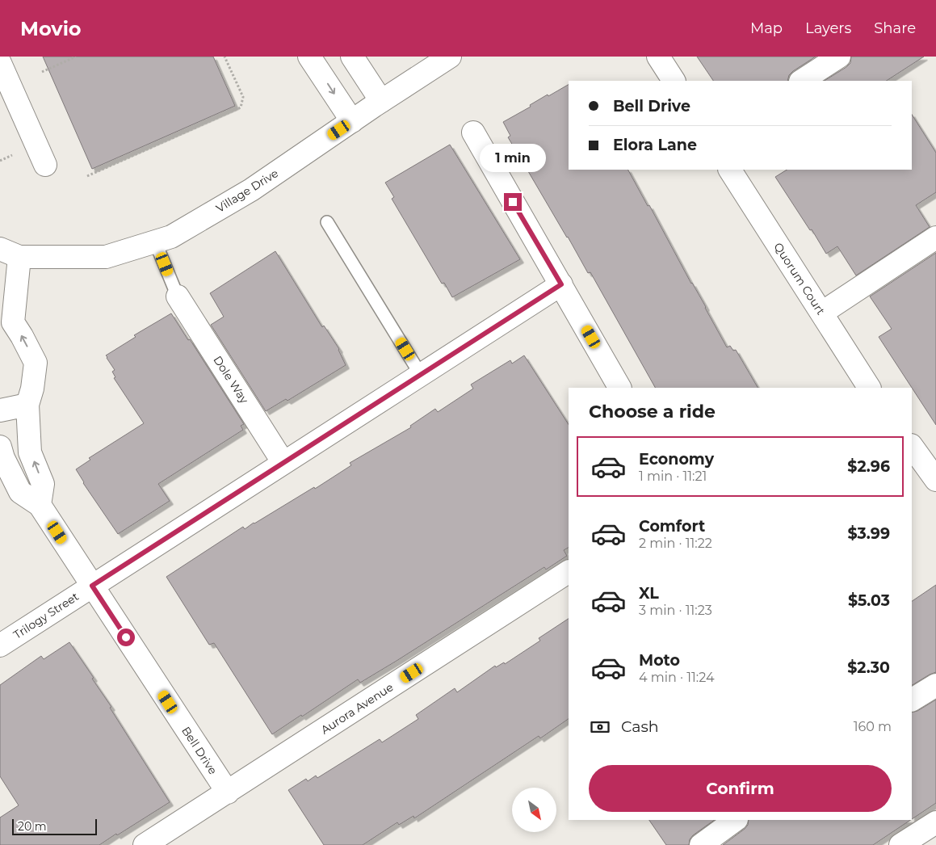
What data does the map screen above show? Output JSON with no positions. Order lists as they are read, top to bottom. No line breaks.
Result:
{"streets":{"street":["Village Drive","Quorum Court","Dole Way","Trilogy Street","Aurora Avenue","Bell Drive"]},"crossings":[["Dole Way","Trilogy Street"],["Trilogy Street","Bell Drive"],["Aurora Avenue","Bell Drive"]],"scale_bar":"20 m","north":"bottom right","page":{"header":"Movio","nav":["Map","Layers","Share"],"banner":["Bell Drive","Elora Lane"],"bubble":"1 min","heading":"Choose a ride","list":[{"name":"Economy","note":"1 min · 11:21","value":"$2.96"},{"name":"Comfort","note":"2 min · 11:22","value":"$3.99"},{"name":"XL","note":"3 min · 11:23","value":"$5.03"},{"name":"Moto","note":"4 min · 11:24","value":"$2.30"}],"pay":["Cash","160 m"],"buttons":"Confirm","scale":"20 m"}}
